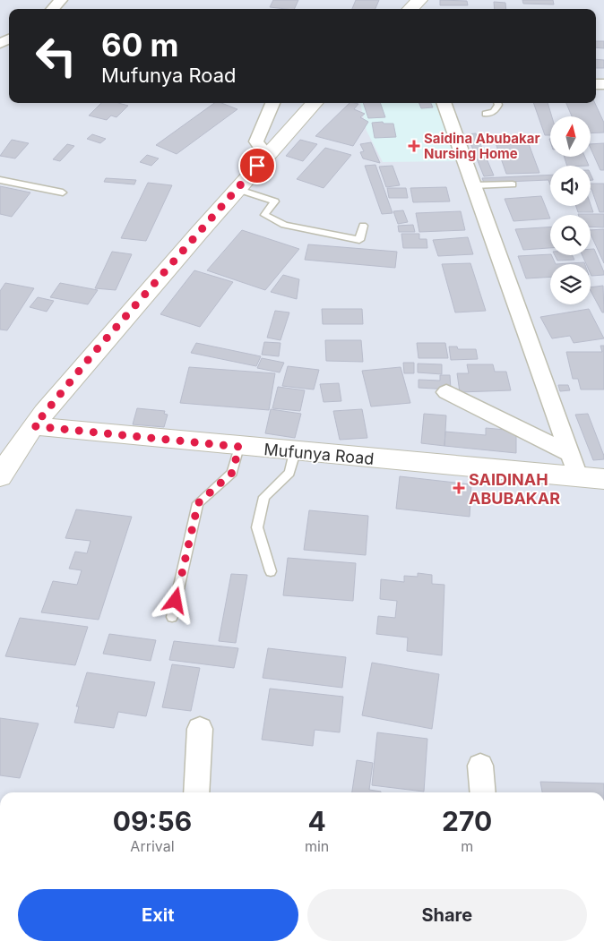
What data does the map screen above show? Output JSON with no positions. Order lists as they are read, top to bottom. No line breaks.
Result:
{"streets":{"street":["Mufunya Road"]},"places":{"health":["Saidina Abubakar Nursing Home","SAIDINAH ABUBAKAR"]},"north":"top","page":{"turn":["60 m","Mufunya Road"],"eta":["09:56","Arrival","4","min","270","m"],"buttons":["Exit","Share"]}}
